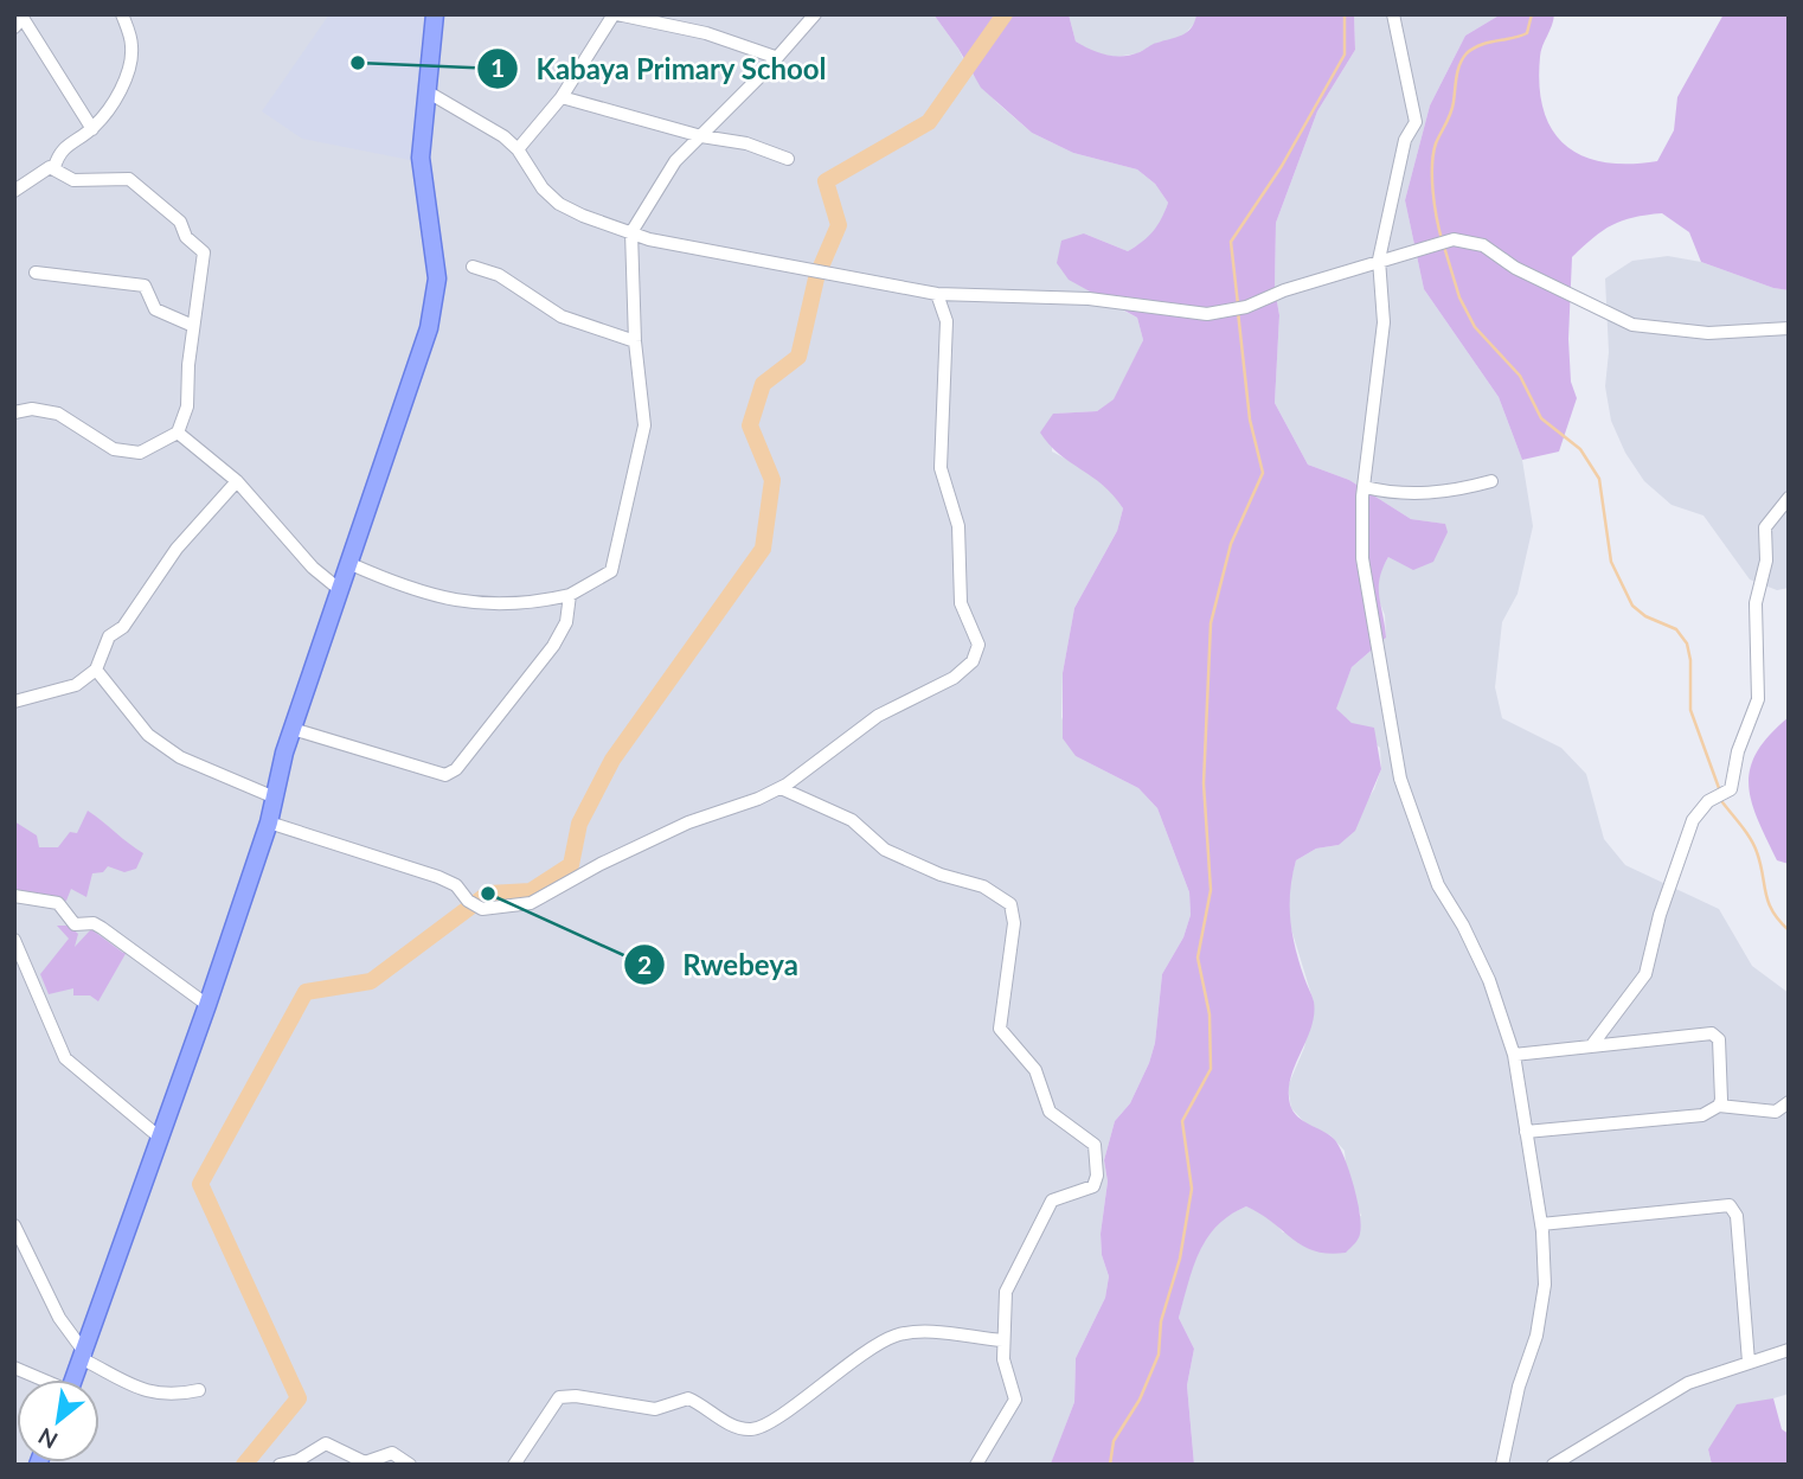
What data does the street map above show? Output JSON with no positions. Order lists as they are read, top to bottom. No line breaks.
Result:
{"places":["Kabaya Primary School","Rwebeya"],"north":"bottom left"}
